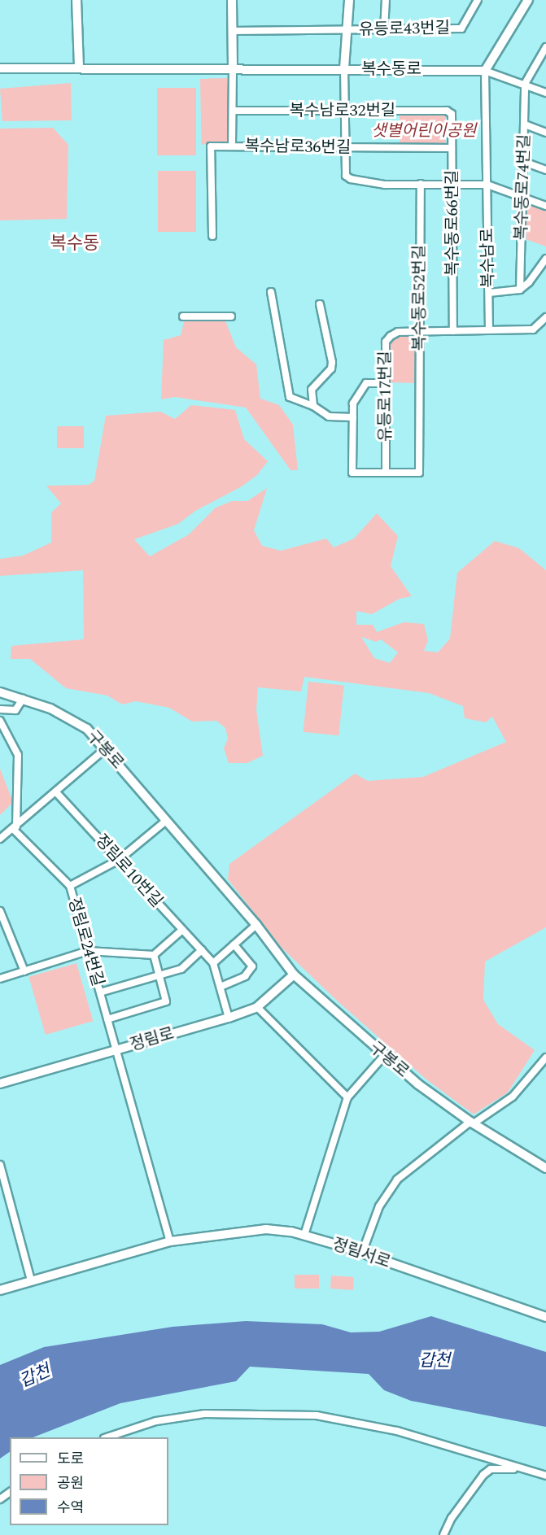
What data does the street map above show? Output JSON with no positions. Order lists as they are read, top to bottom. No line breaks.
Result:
{"streets":{"main road":["복수동로","구봉로","정림로","정림서로"],"street":["유등로43번길","복수남로32번길","복수남로36번길","복수동로74번길","복수동로66번길","복수남로","복수동로52번길","유등로17번길","정림로10번길","정림로24번길"]},"crossings":[["복수동로","복수동로74번길"],["복수동로","복수남로"],["복수남로32번길","복수동로66번길"],["복수남로36번길","복수동로66번길"],["복수동로66번길","유등로17번길"],["복수남로","유등로17번길"],["복수동로52번길","유등로17번길"],["구봉로","정림로"],["정림로10번길","정림로"],["정림로24번길","정림로"]],"districts":["복수동"],"water":["갑천"],"parks":["샛별어린이공원"],"legend":["도로","공원","수역"]}
